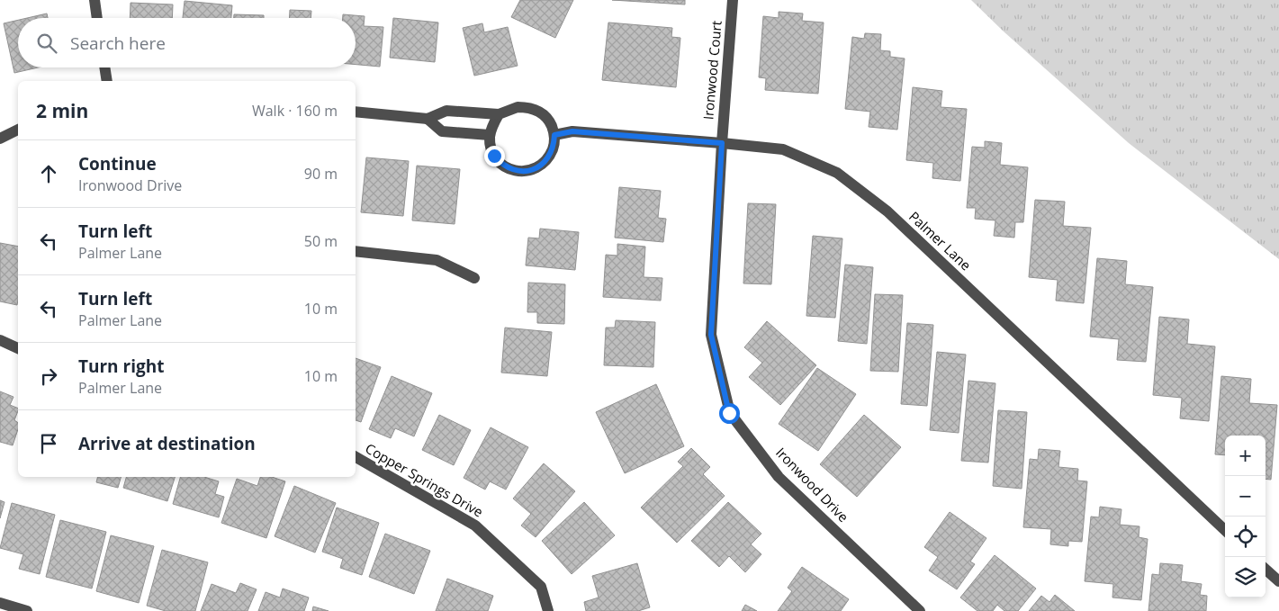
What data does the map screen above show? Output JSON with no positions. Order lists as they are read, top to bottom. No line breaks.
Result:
{"streets":{"street":["Ironwood Court","Palmer Lane","Copper Springs Drive","Ironwood Drive"]},"crossings":[["Ironwood Court","Palmer Lane"],["Ironwood Court","Ironwood Drive"],["Palmer Lane","Ironwood Drive"]],"page":{"search":"Search here","heading":["2 min","Walk · 160 m"],"list":[["Continue","Ironwood Drive","90 m"],["Turn left","Palmer Lane","50 m"],["Turn left","Palmer Lane","10 m"],["Turn right","Palmer Lane","10 m"],"Arrive at destination"],"map_buttons":["+","−"]}}
